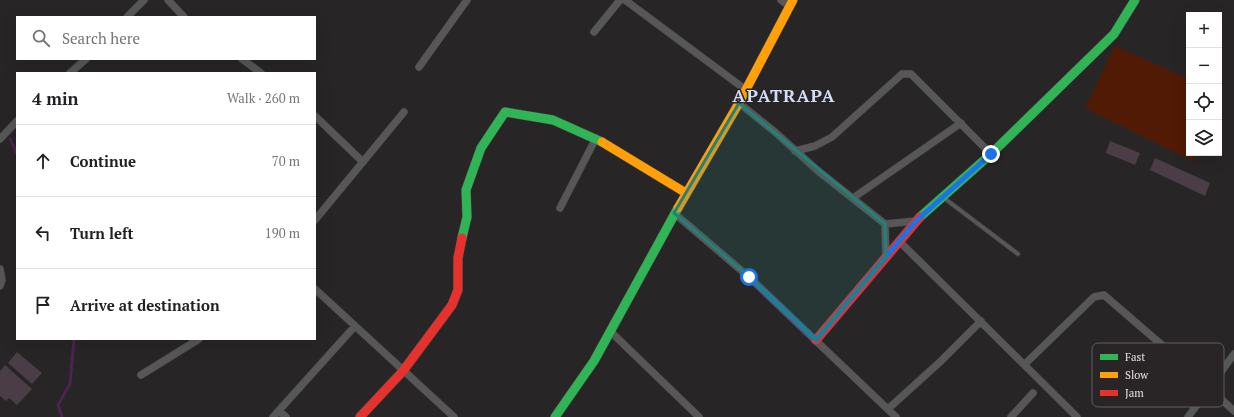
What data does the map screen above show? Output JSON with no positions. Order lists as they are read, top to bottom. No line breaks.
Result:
{"districts":["APATRAPA"],"legend":["Fast","Slow","Jam"],"page":{"map_buttons":["+","−"],"search":"Search here","heading":["4 min","Walk · 260 m"],"list":[["Continue","70 m"],["Turn left","190 m"],"Arrive at destination"]}}
